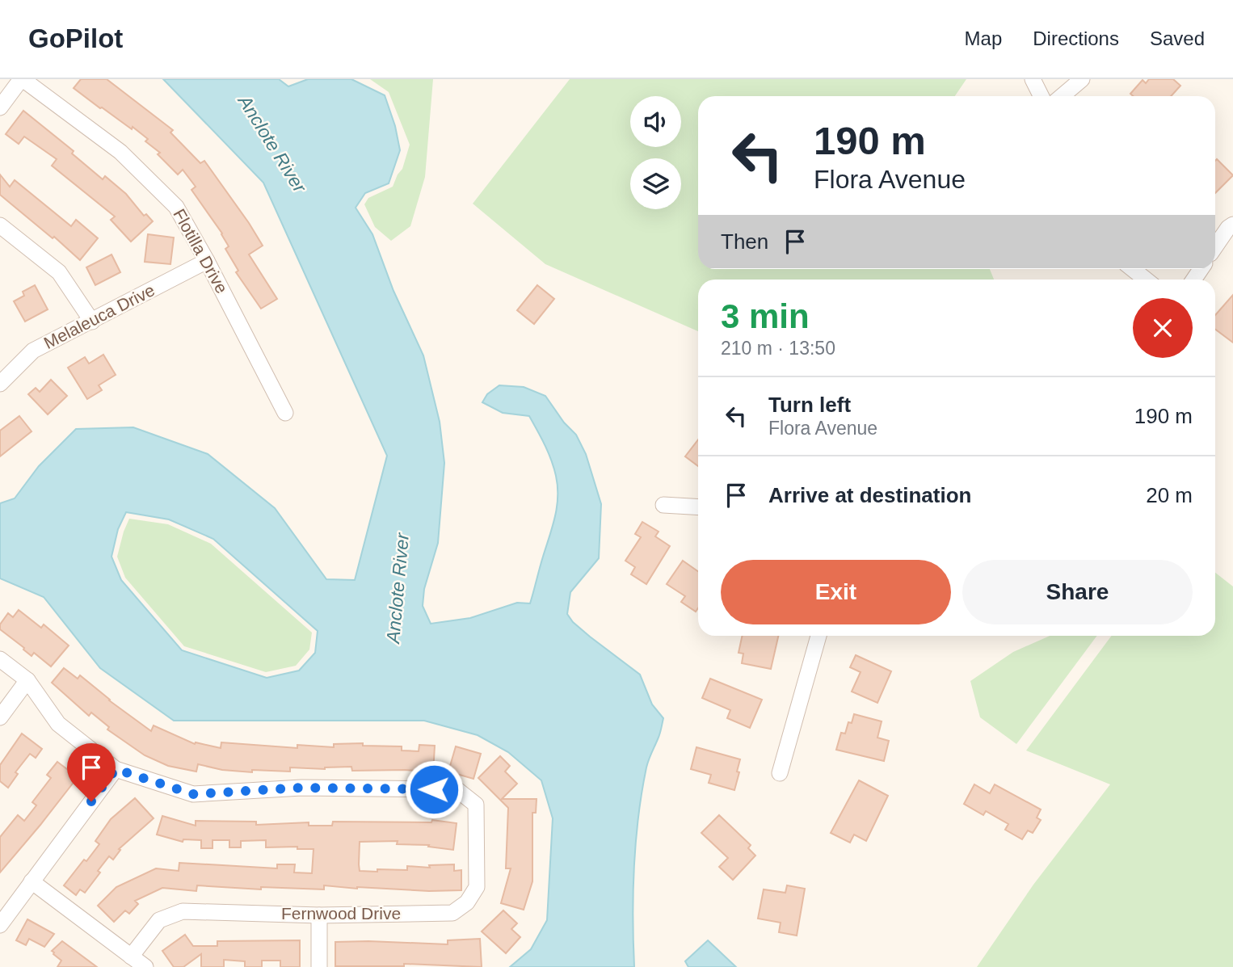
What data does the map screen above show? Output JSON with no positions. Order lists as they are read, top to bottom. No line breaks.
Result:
{"streets":{"street":["Flotilla Drive","Melaleuca Drive","Fernwood Drive"]},"crossings":[["Flotilla Drive","Melaleuca Drive"]],"water":["Anclote River"],"page":{"header":"GoPilot","nav":["Map","Directions","Saved"],"turn":["190 m","Flora Avenue"],"then":"Then","heading":["3 min","210 m · 13:50"],"list":[{"name":"Turn left","note":"Flora Avenue","value":"190 m"},{"name":"Arrive at destination","value":"20 m"}],"buttons":["Exit","Share"]}}
